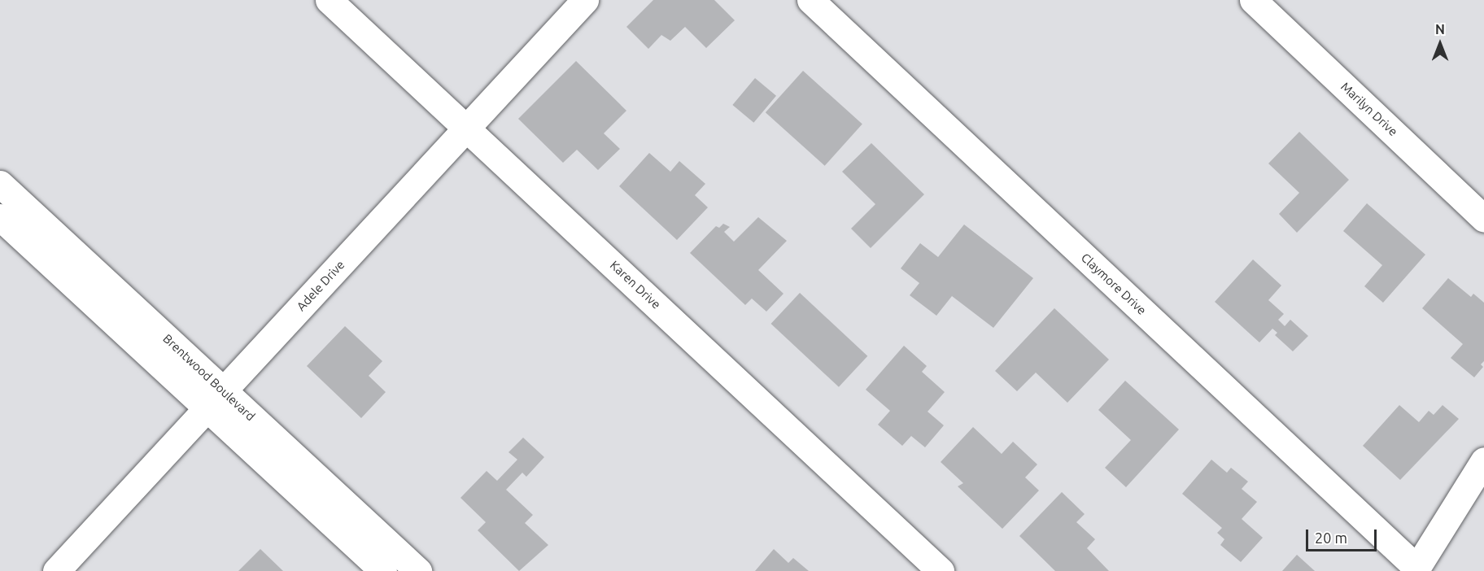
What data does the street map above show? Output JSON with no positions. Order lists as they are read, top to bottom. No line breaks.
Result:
{"streets":{"street":["Marilyn Drive","Claymore Drive","Karen Drive","Adele Drive","Brentwood Boulevard"]},"crossings":[["Karen Drive","Adele Drive"],["Adele Drive","Brentwood Boulevard"]],"scale_bar":"20 m","north":"top"}
